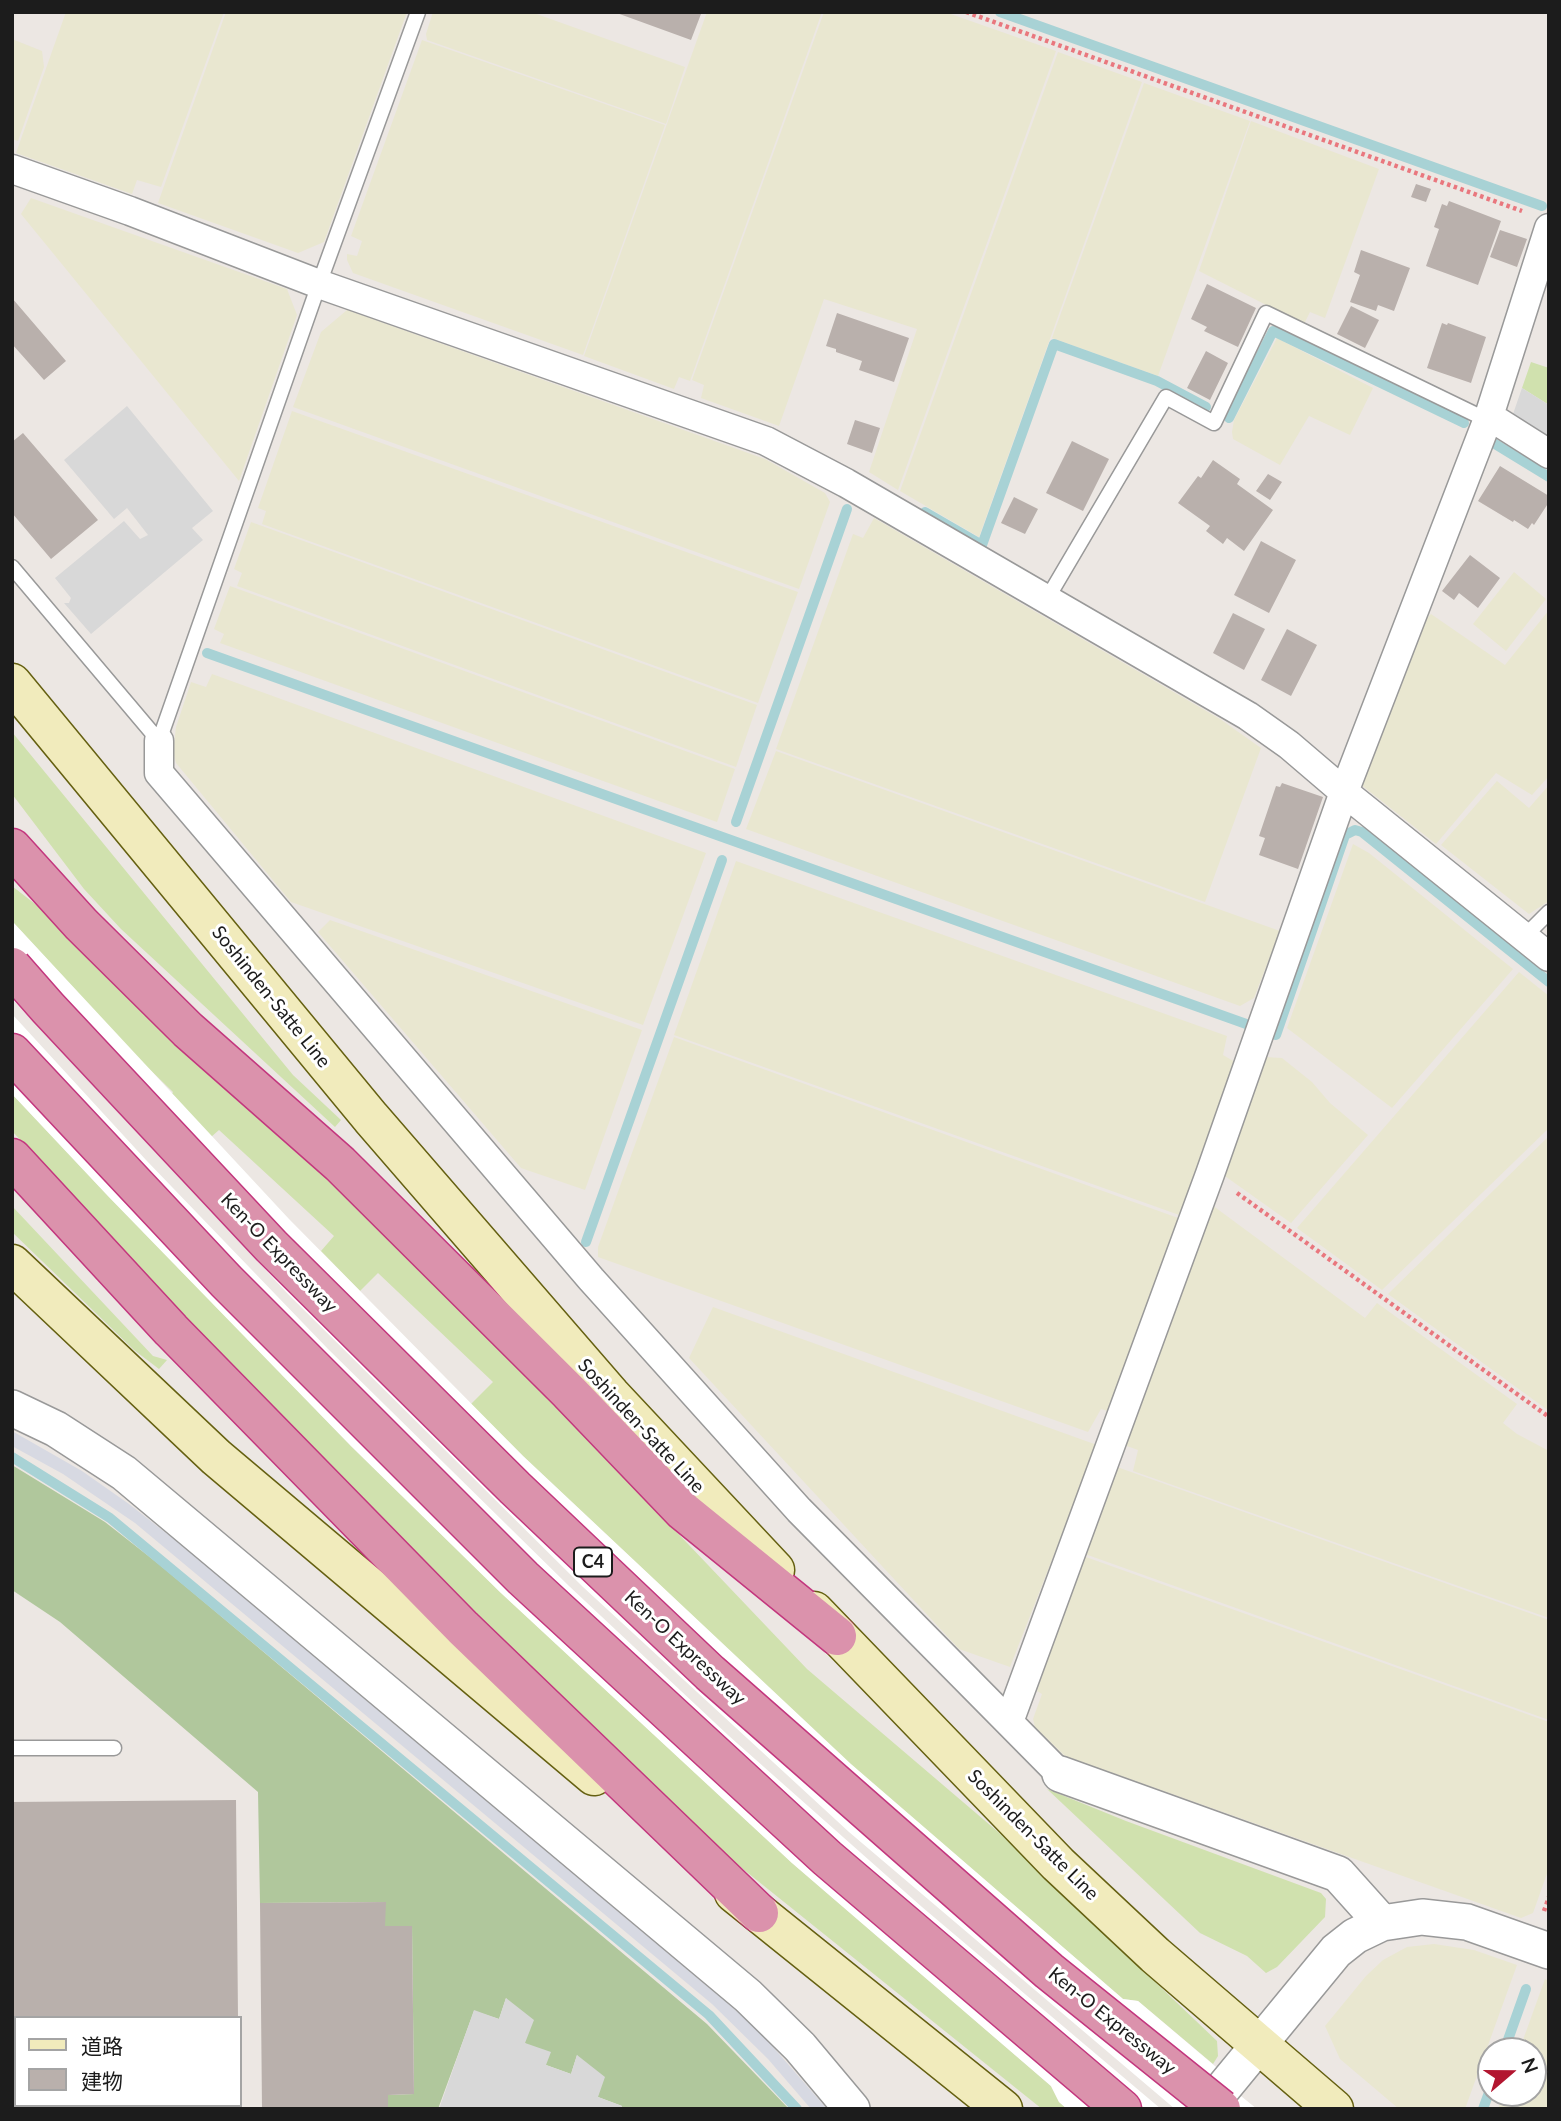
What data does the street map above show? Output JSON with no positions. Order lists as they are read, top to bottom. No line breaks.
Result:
{"streets":{"highway":["Ken-O Expressway","C4"],"main road":["Soshinden-Satte Line"]},"legend":["道路","建物"],"north":"right"}
